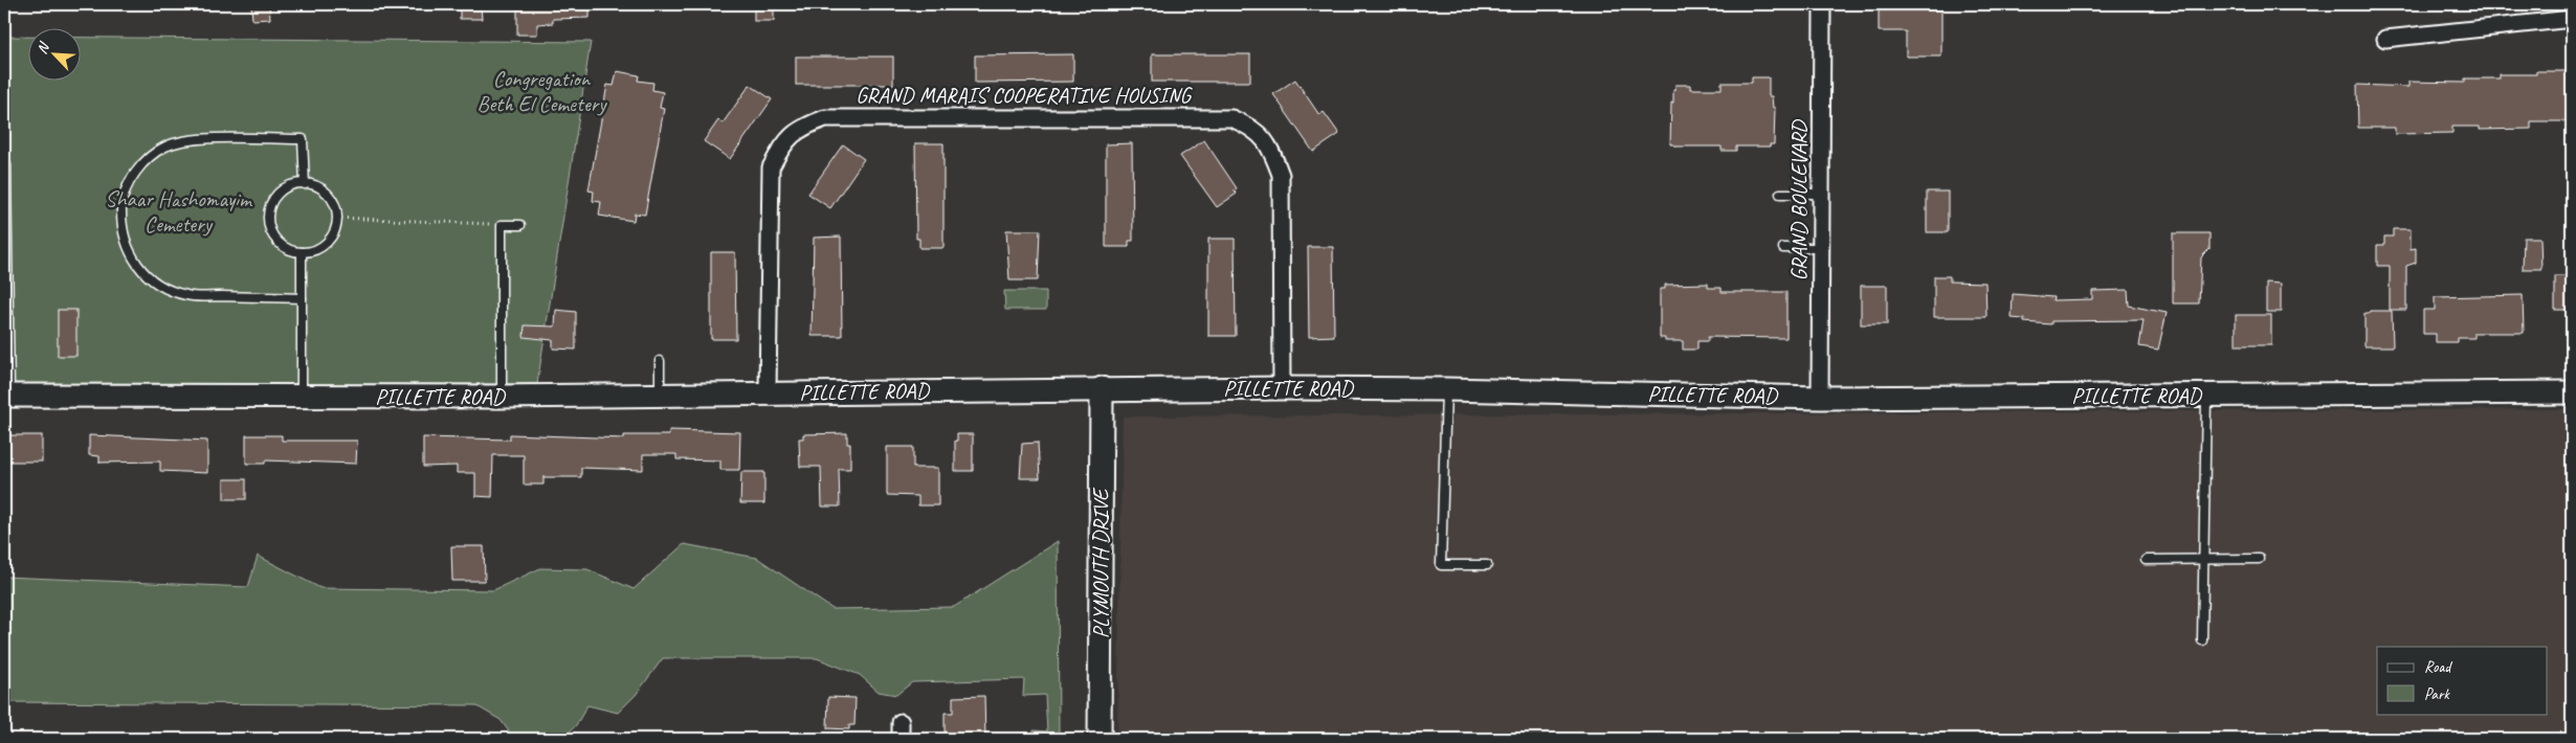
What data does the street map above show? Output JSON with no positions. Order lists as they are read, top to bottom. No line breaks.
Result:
{"streets":{"street":["GRAND MARAIS COOPERATIVE HOUSING","GRAND BOULEVARD","PILLETTE ROAD","PLYMOUTH DRIVE"]},"crossings":[["GRAND MARAIS COOPERATIVE HOUSING","PILLETTE ROAD"],["GRAND BOULEVARD","PILLETTE ROAD"],["PILLETTE ROAD","PLYMOUTH DRIVE"]],"parks":["Congregation Beth El Cemetery","Shaar Hashomayim Cemetery"],"legend":["Road","Park"],"north":"top left"}
